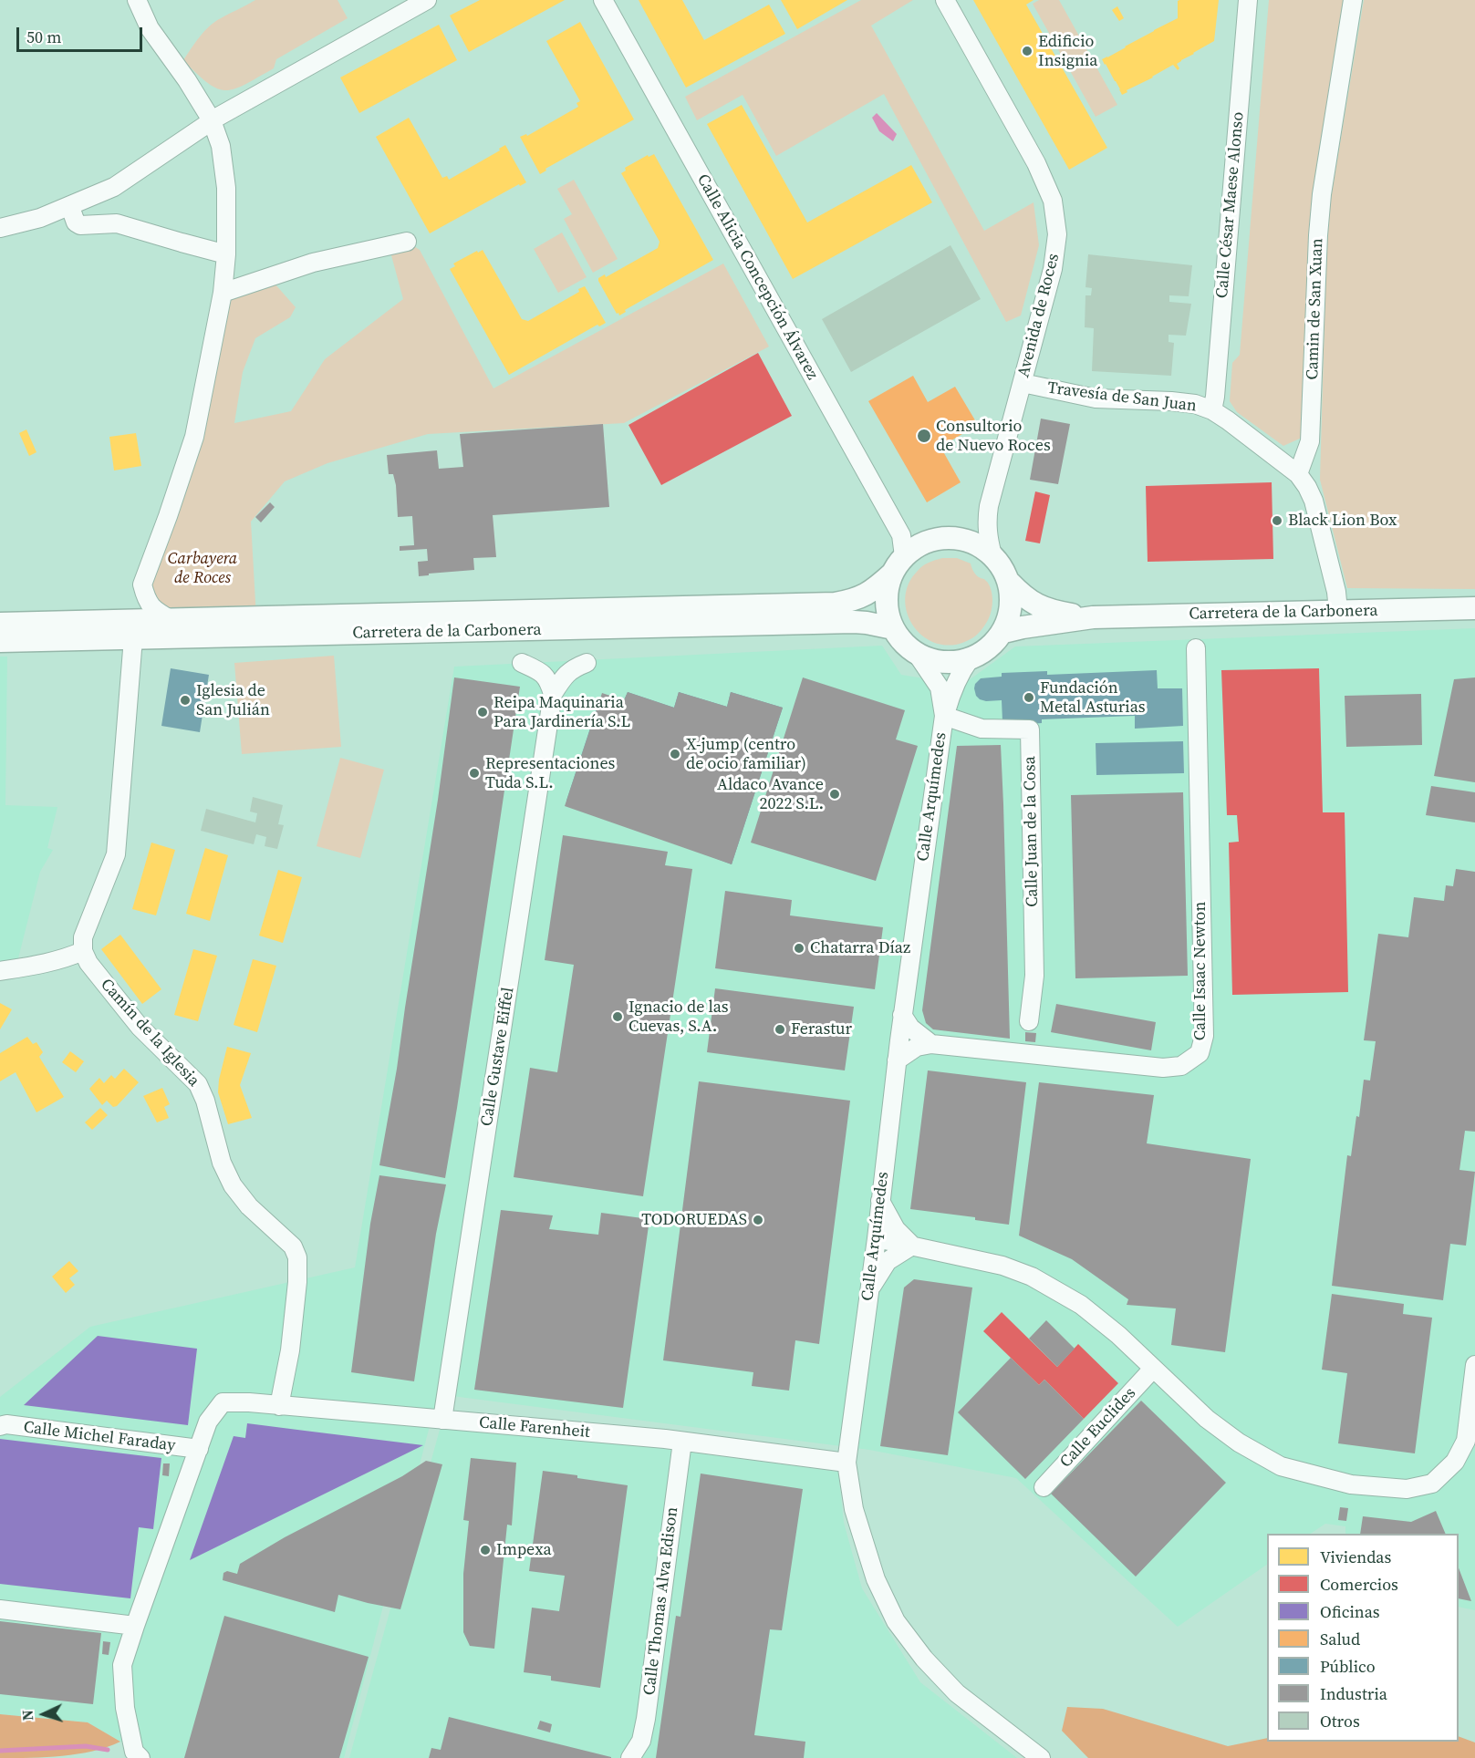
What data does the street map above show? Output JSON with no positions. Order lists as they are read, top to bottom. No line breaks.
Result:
{"streets":{"street":["Calle César Maese Alonso","Calle Alicia Concepción Álvarez","Camin de San Xuan","Avenida de Roces","Travesía de San Juan","Carretera de la Carbonera","Calle Arquímedes","Calle Juan de la Cosa","Calle Isaac Newton","Camín de la Iglesia","Calle Gustave Eiffel","Calle Farenheit","Calle Euclides","Calle Michel Faraday","Calle Thomas Alva Edison"]},"crossings":[["Calle César Maese Alonso","Travesía de San Juan"],["Calle Alicia Concepción Álvarez","Avenida de Roces"],["Calle Alicia Concepción Álvarez","Carretera de la Carbonera"],["Calle Alicia Concepción Álvarez","Calle Arquímedes"],["Camin de San Xuan","Travesía de San Juan"],["Avenida de Roces","Travesía de San Juan"],["Avenida de Roces","Carretera de la Carbonera"],["Avenida de Roces","Calle Arquímedes"],["Carretera de la Carbonera","Calle Arquímedes"],["Calle Arquímedes","Calle Juan de la Cosa"],["Calle Arquímedes","Calle Isaac Newton"],["Calle Arquímedes","Calle Farenheit"],["Camín de la Iglesia","Calle Farenheit"],["Calle Gustave Eiffel","Calle Farenheit"],["Calle Farenheit","Calle Michel Faraday"],["Calle Farenheit","Calle Thomas Alva Edison"]],"parks":["Carbayera de Roces"],"places":["Edificio Insignia","Consultorio de Nuevo Roces","Black Lion Box","Fundación Metal Asturias","Iglesia de San Julián","Reipa Maquinaria Para Jardinería S.L","X-jump (centro de ocio familiar)","Representaciones Tuda S.L.","Aldaco Avance 2022 S.L.","Chatarra Díaz","Ignacio de las Cuevas, S.A.","Ferastur","TODORUEDAS","Impexa"],"legend":["Viviendas","Comercios","Oficinas","Salud","Público","Industria","Otros"],"scale_bar":"50 m","north":"left"}
